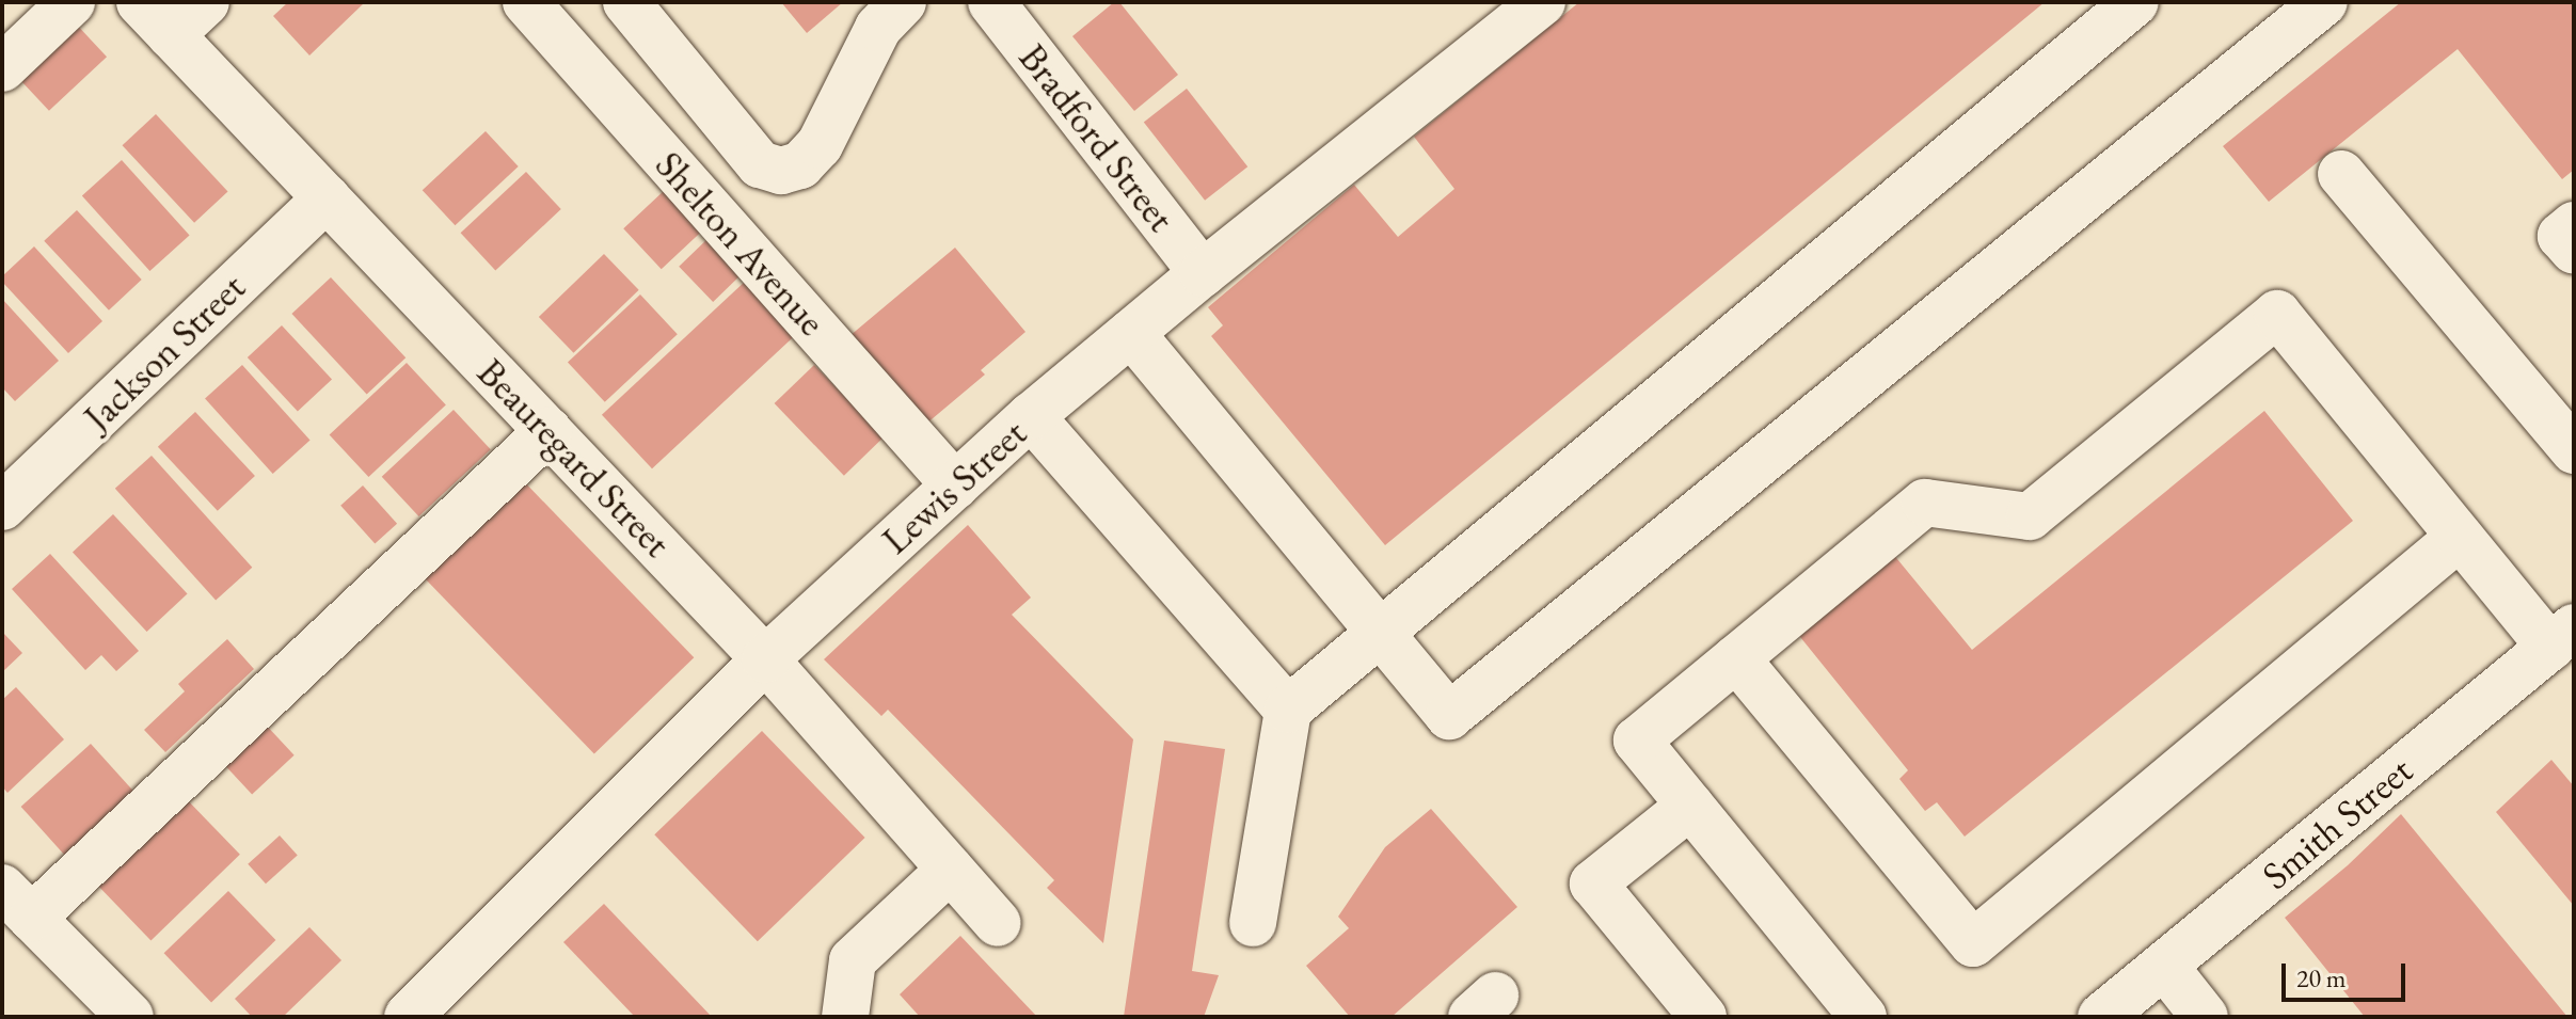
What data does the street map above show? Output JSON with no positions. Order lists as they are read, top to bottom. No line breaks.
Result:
{"streets":{"street":["Bradford Street","Shelton Avenue","Jackson Street","Beauregard Street","Lewis Street","Smith Street"]},"crossings":[["Bradford Street","Lewis Street"],["Shelton Avenue","Lewis Street"],["Jackson Street","Beauregard Street"],["Beauregard Street","Lewis Street"]],"scale_bar":"20 m"}
